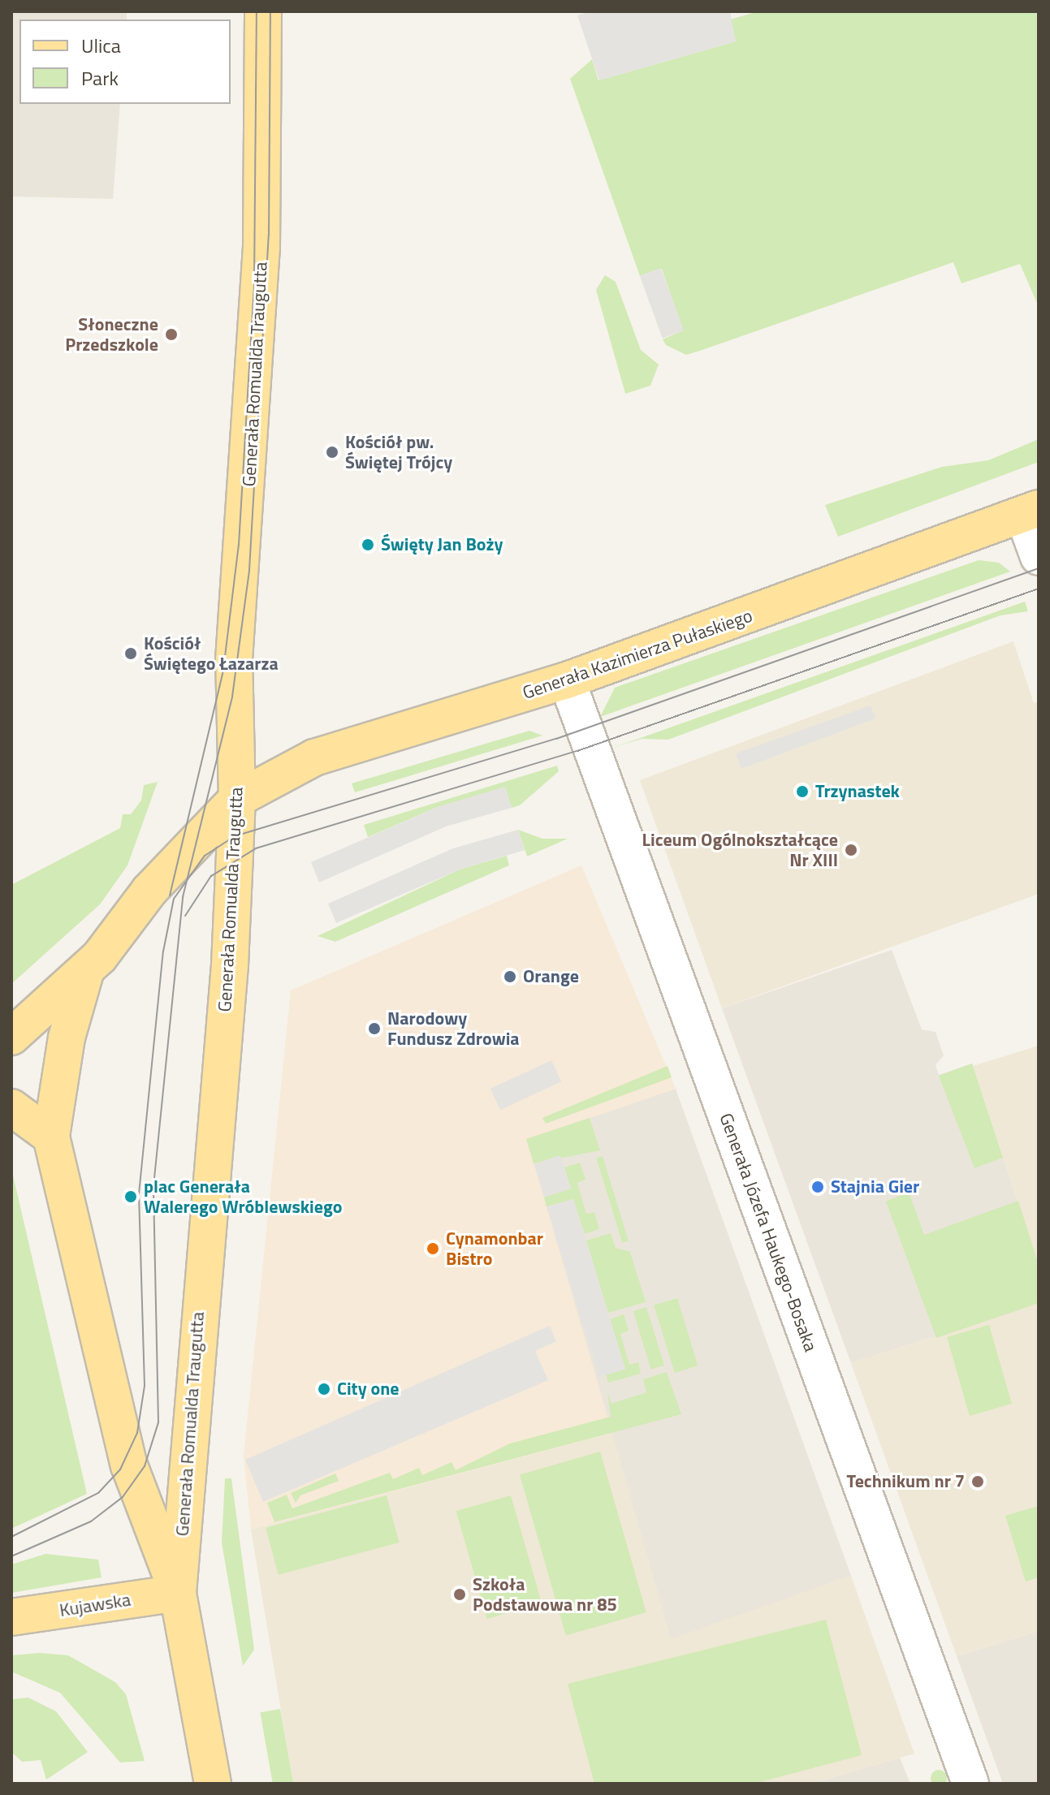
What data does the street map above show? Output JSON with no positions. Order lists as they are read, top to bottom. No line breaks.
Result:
{"streets":{"main road":["Generała Romualda Traugutta","Generała Kazimierza Pułaskiego","Kujawska"],"street":["Generała Józefa Haukego-Bosaka"]},"crossings":[["Generała Romualda Traugutta","Generała Kazimierza Pułaskiego"],["Generała Romualda Traugutta","Kujawska"],["Generała Kazimierza Pułaskiego","Generała Józefa Haukego-Bosaka"]],"places":["Słoneczne Przedszkole","Kościół pw. Świętej Trójcy","Święty Jan Boży","Kościół Świętego Łazarza","Trzynastek","Liceum Ogólnokształcące Nr XIII","Orange","Narodowy Fundusz Zdrowia","Stajnia Gier","plac Generała Walerego Wróblewskiego","Cynamonbar Bistro","City one","Technikum nr 7","Szkoła Podstawowa nr 85"],"legend":["Ulica","Park"]}
